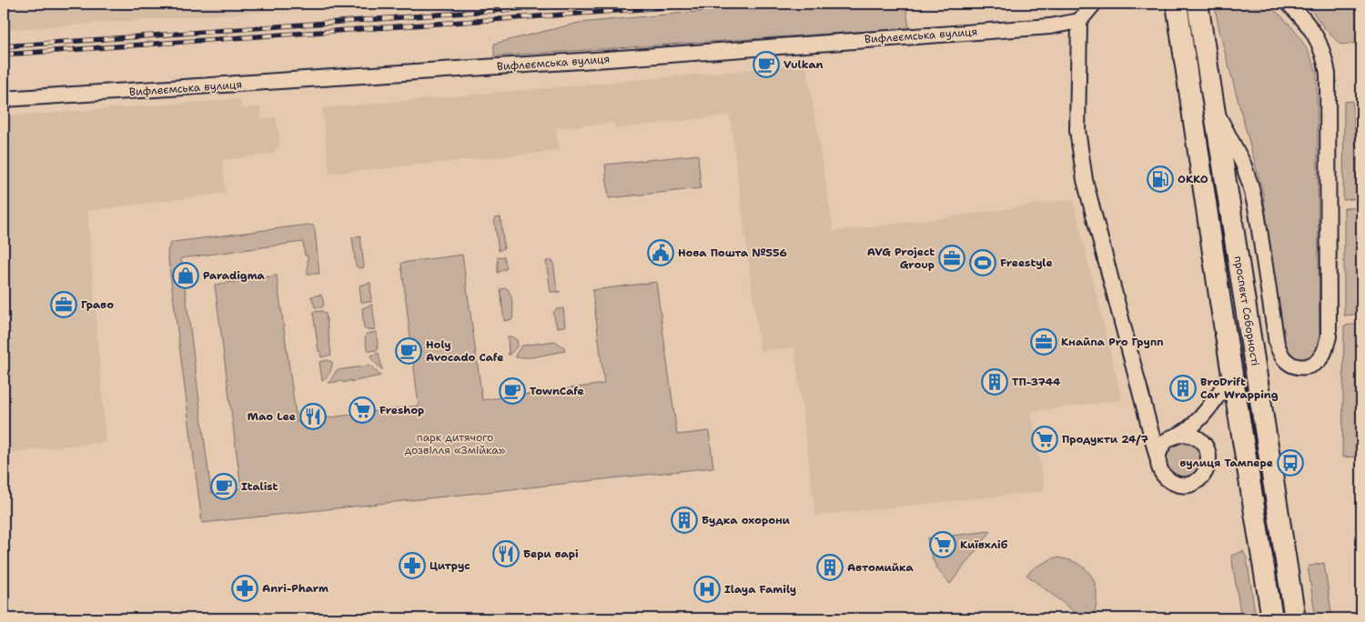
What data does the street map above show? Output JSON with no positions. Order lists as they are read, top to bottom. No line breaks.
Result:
{"streets":{"highway":["проспект Соборності"],"street":["Вифлеємська вулиця"]},"parks":["парк дитячого дозвілля «Змійка»"],"places":{"cafe":["Vulkan","Holy Avocado Cafe","TownCafe","Italist"],"fuel station":["ОККО"],"public building":["Нова Пошта №556"],"office":["AVG Project Group","Граво","Кнайпа Pro Групп"],"sports":["Freestyle"],"shop":["Paradigma"],"building":["ТП-3744","BroDrift Car Wrapping","Будка охорони","Автомийка"],"supermarket":["Freshop","Продукти 24/7","Київхліб"],"restaurant":["Mao Lee","Бери варі"],"bus stop":["вулиця Тампере"],"pharmacy":["Цитрус","Anri-Pharm"],"hospital":["Ilaya Family"]}}
